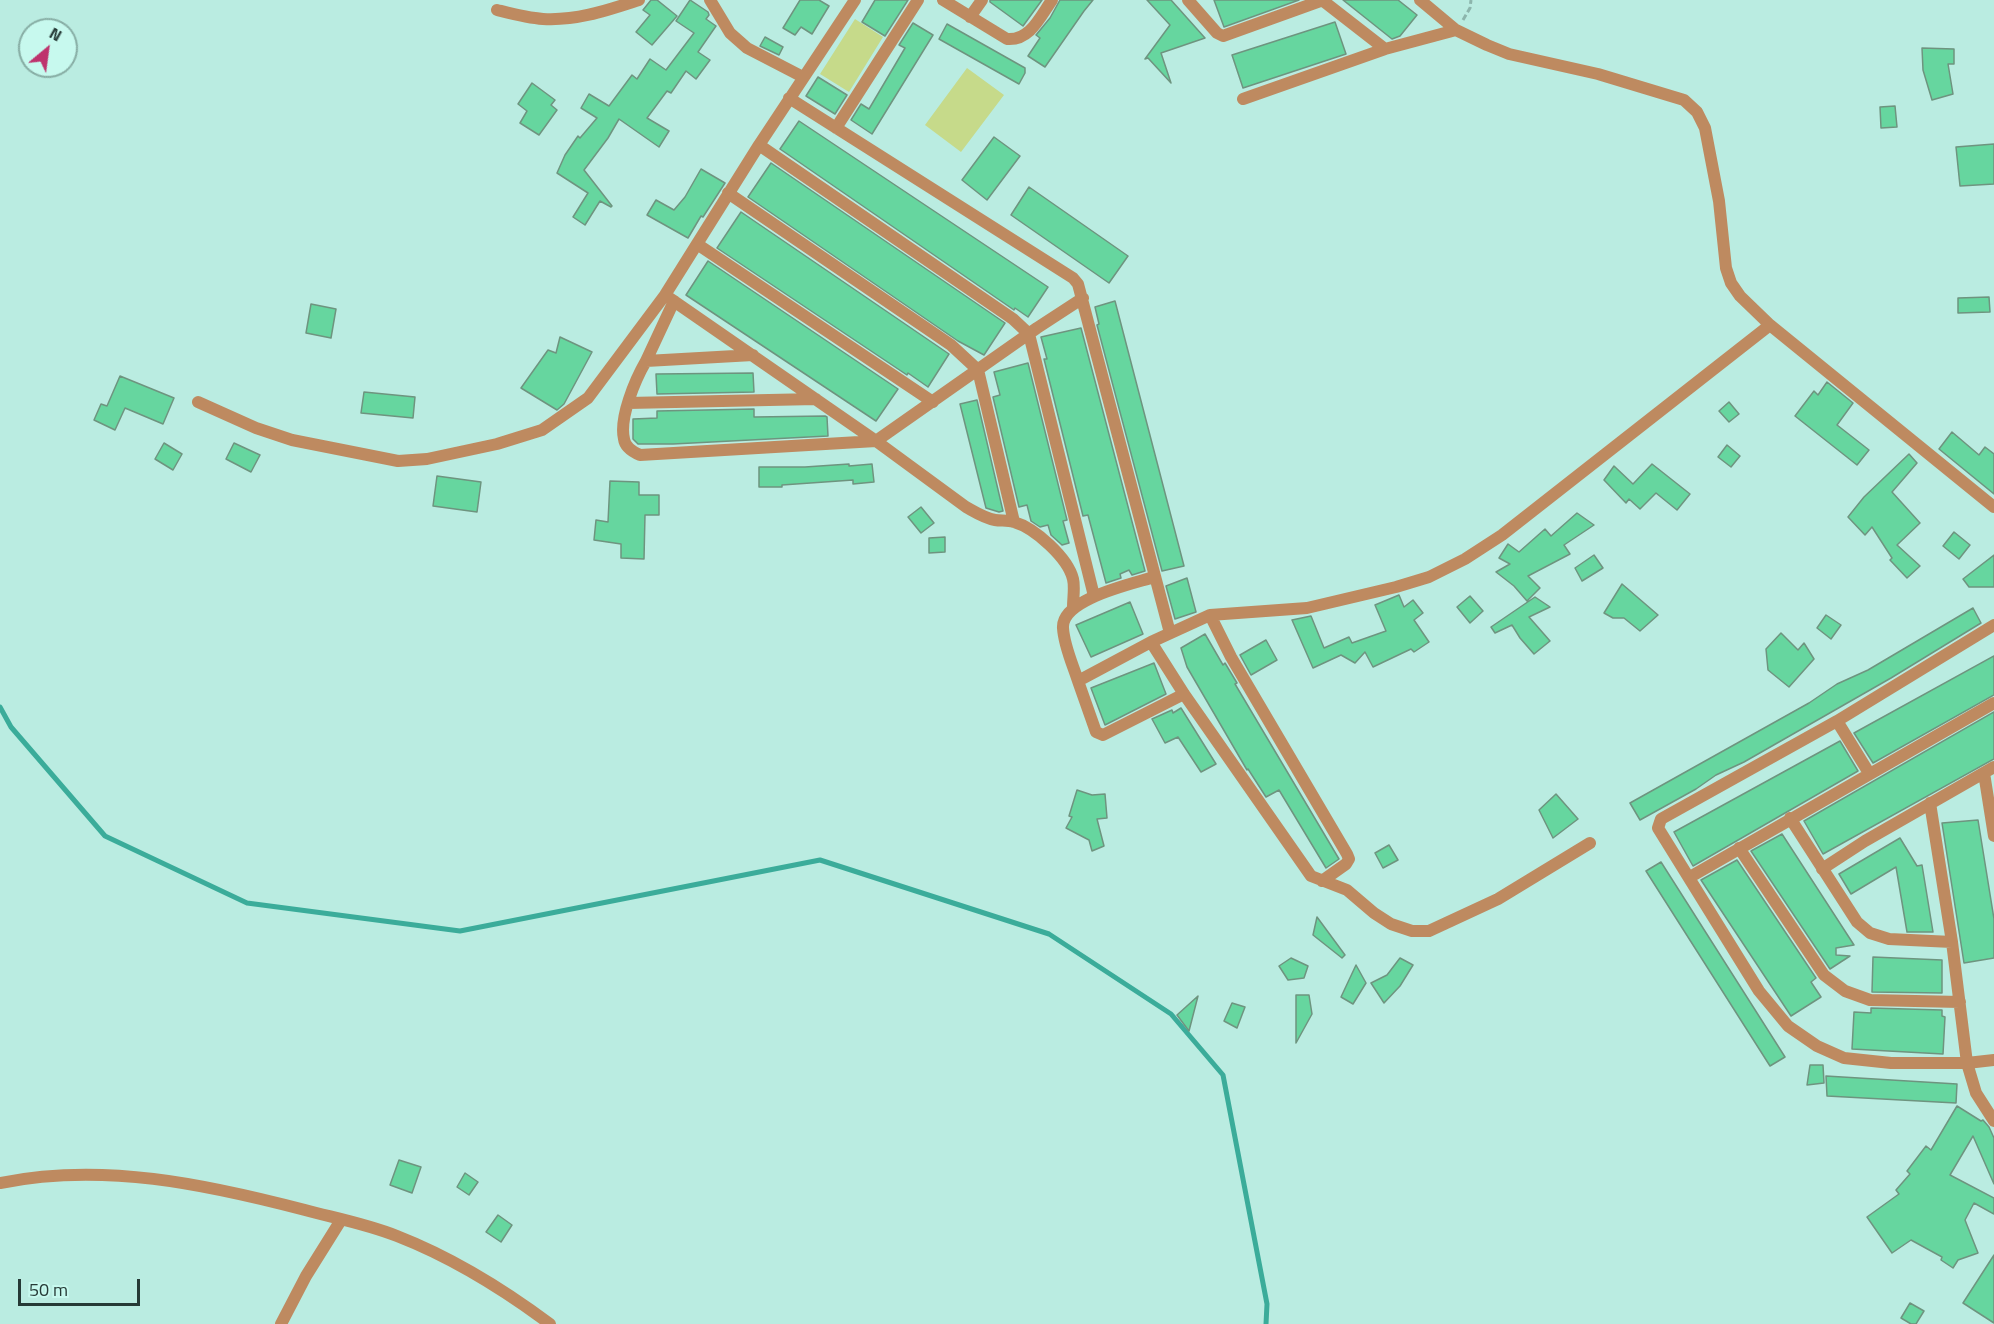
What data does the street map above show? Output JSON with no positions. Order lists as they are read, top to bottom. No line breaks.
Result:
{"scale_bar":"50 m","north":"top right"}
